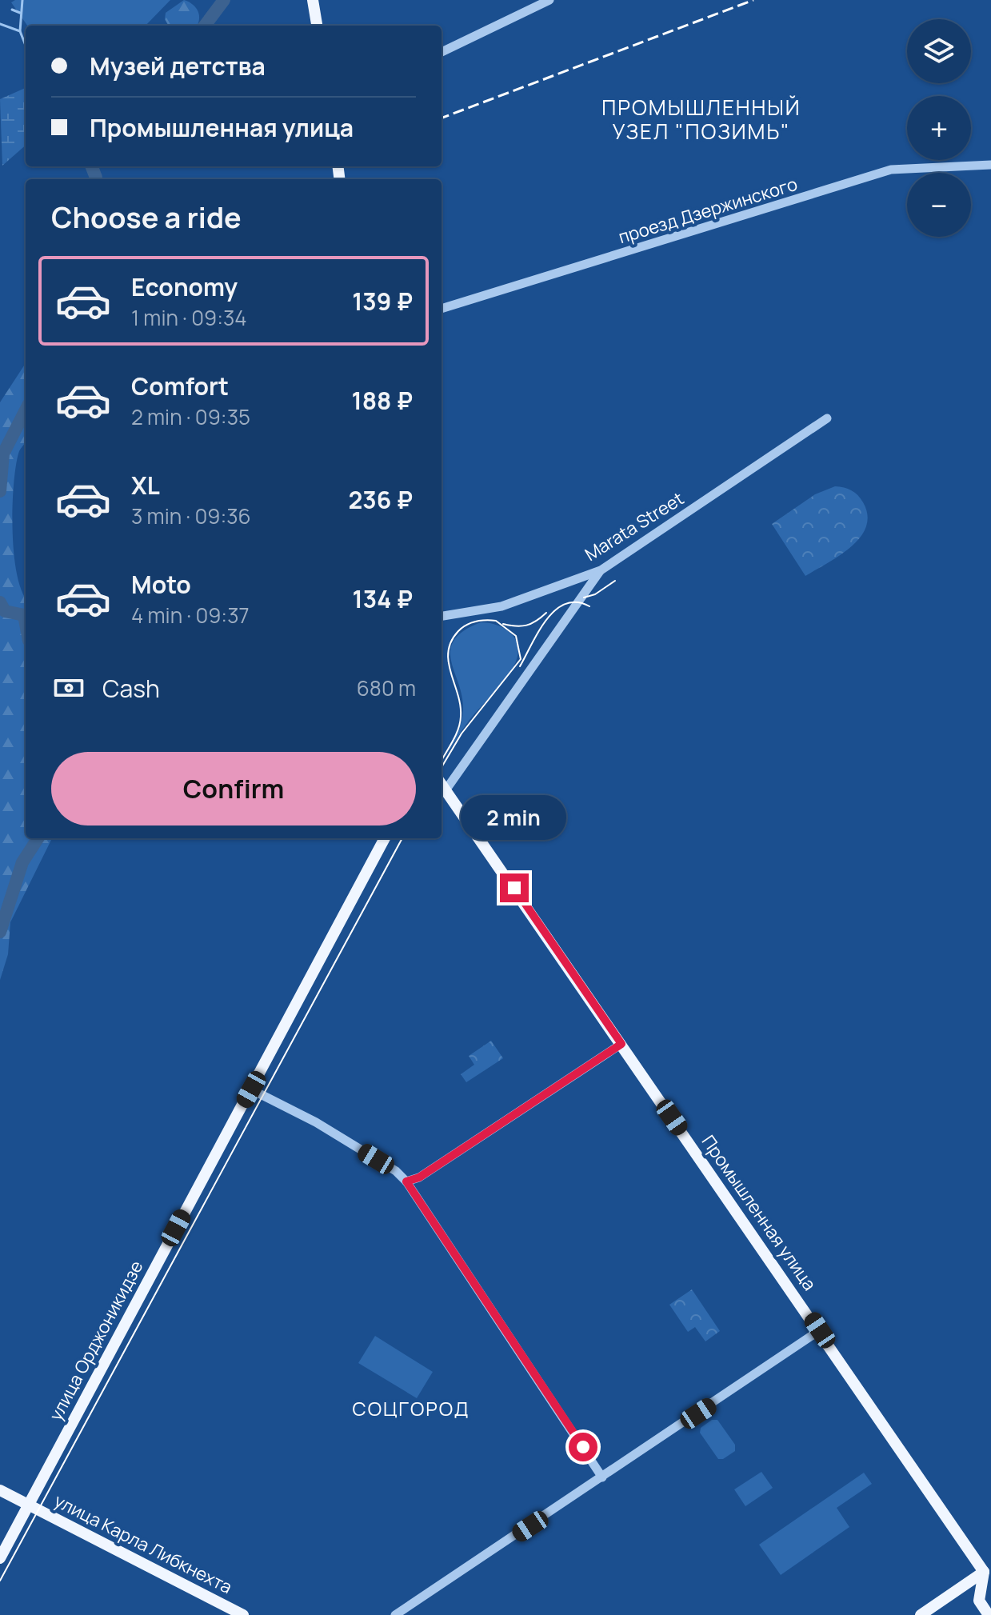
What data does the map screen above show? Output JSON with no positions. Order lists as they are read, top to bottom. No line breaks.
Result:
{"streets":{"main road":["Промышленная улица","улица Орджоникидзе","улица Карла Либкнехта"],"street":["проезд Дзержинского","Marata Street"]},"crossings":[["улица Орджоникидзе","улица Карла Либкнехта"]],"districts":["ПРОМЫШЛЕННЫЙ УЗЕЛ \"ПОЗИМЬ\"","СОЦГОРОД"],"page":{"map_buttons":["+","−"],"banner":["Музей детства","Промышленная улица"],"heading":"Choose a ride","list":[{"name":"Economy","note":"1 min · 09:34","value":"139 ₽"},{"name":"Comfort","note":"2 min · 09:35","value":"188 ₽"},{"name":"XL","note":"3 min · 09:36","value":"236 ₽"},{"name":"Moto","note":"4 min · 09:37","value":"134 ₽"}],"pay":["Cash","680 m"],"buttons":"Confirm","bubble":"2 min"}}
